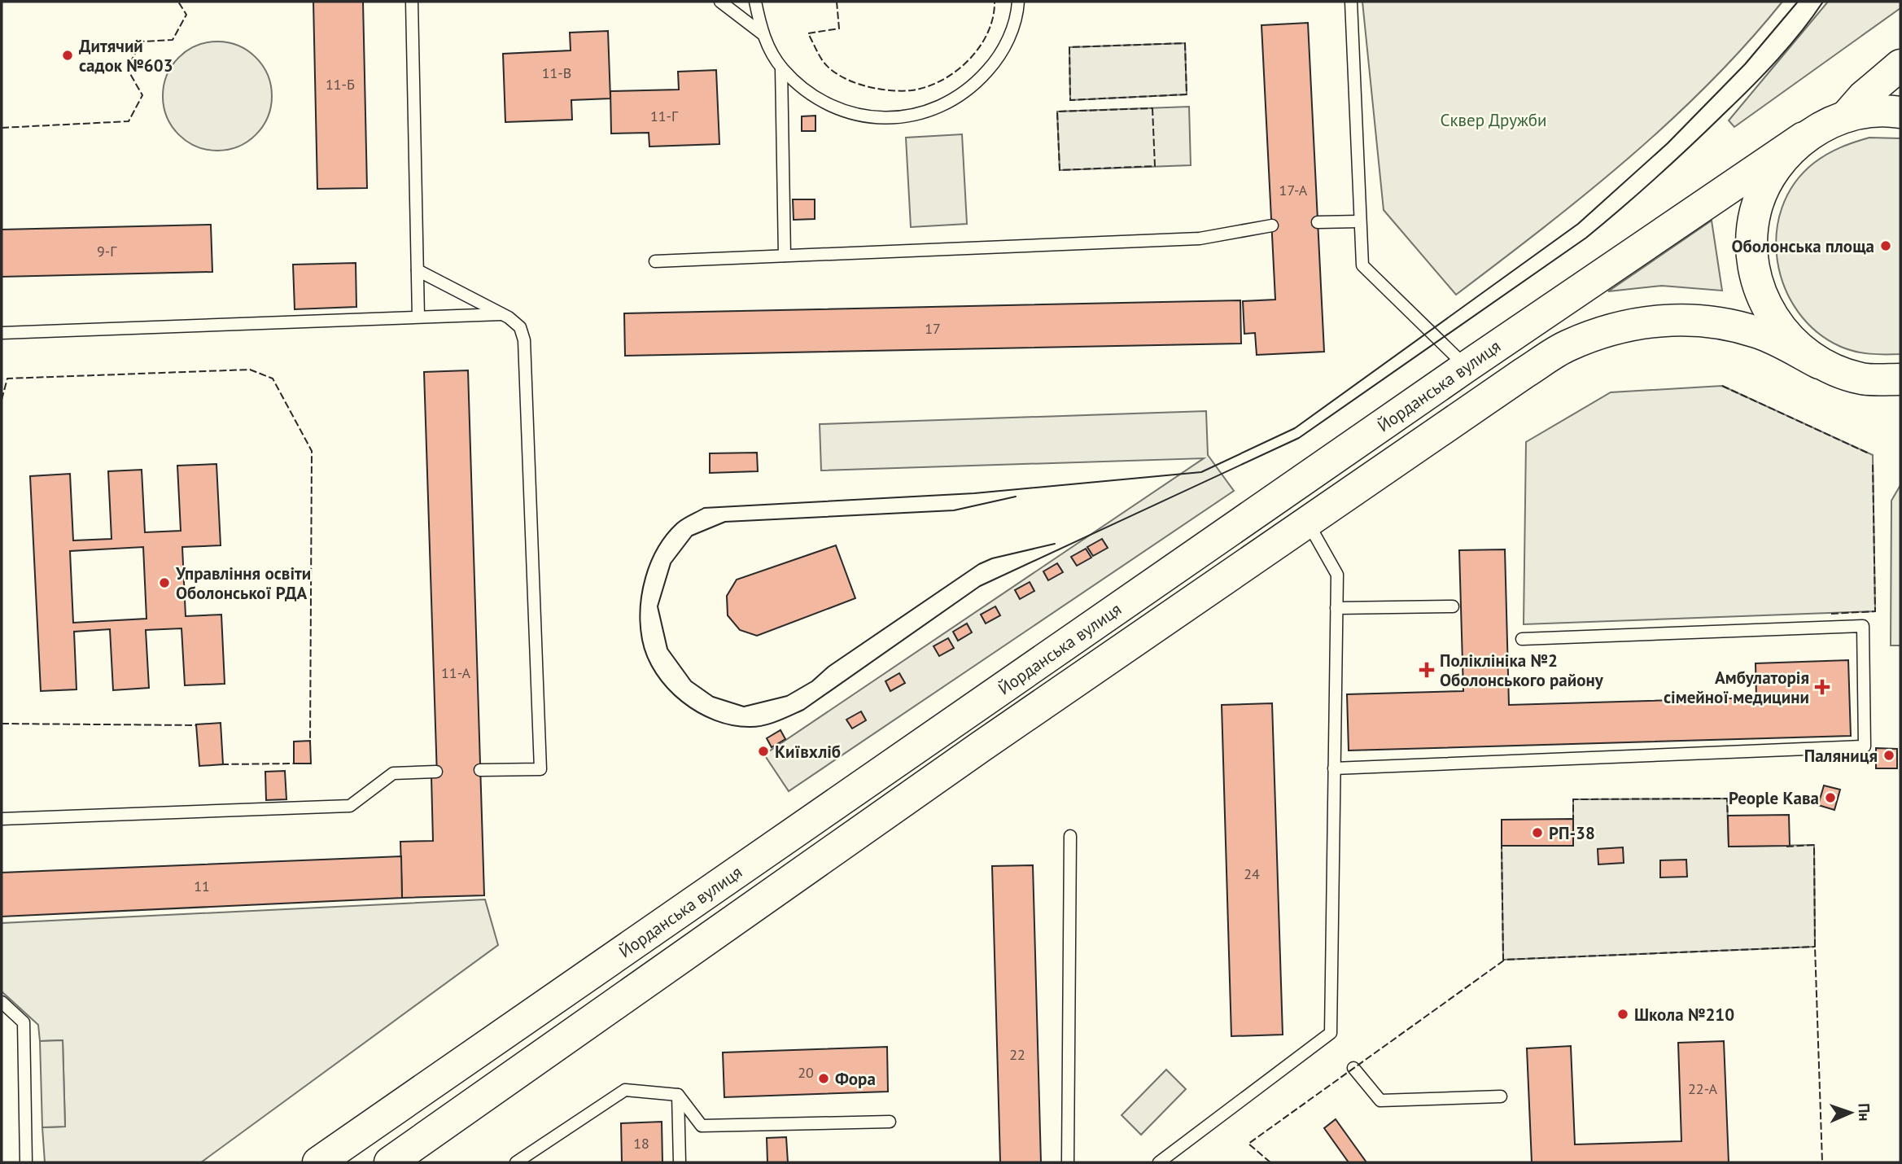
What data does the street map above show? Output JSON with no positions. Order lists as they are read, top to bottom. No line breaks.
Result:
{"streets":{"main road":["Йорданська вулиця"]},"parks":["Сквер Дружби"],"places":{"other":["Дитячий садок №603","Оболонська площа","Управління освіти Оболонської РДА","Київхліб","Паляниця","People Кава","РП-38","Школа №210","Фора"],"health":["Поліклініка №2 Оболонського району","Амбулаторія сімейної медицини"]},"house_numbers":["11-В","11-Б","11-Г","17-А","9-Г","17","11-А","24","11","22","20","22-А","18"],"north":"right"}
